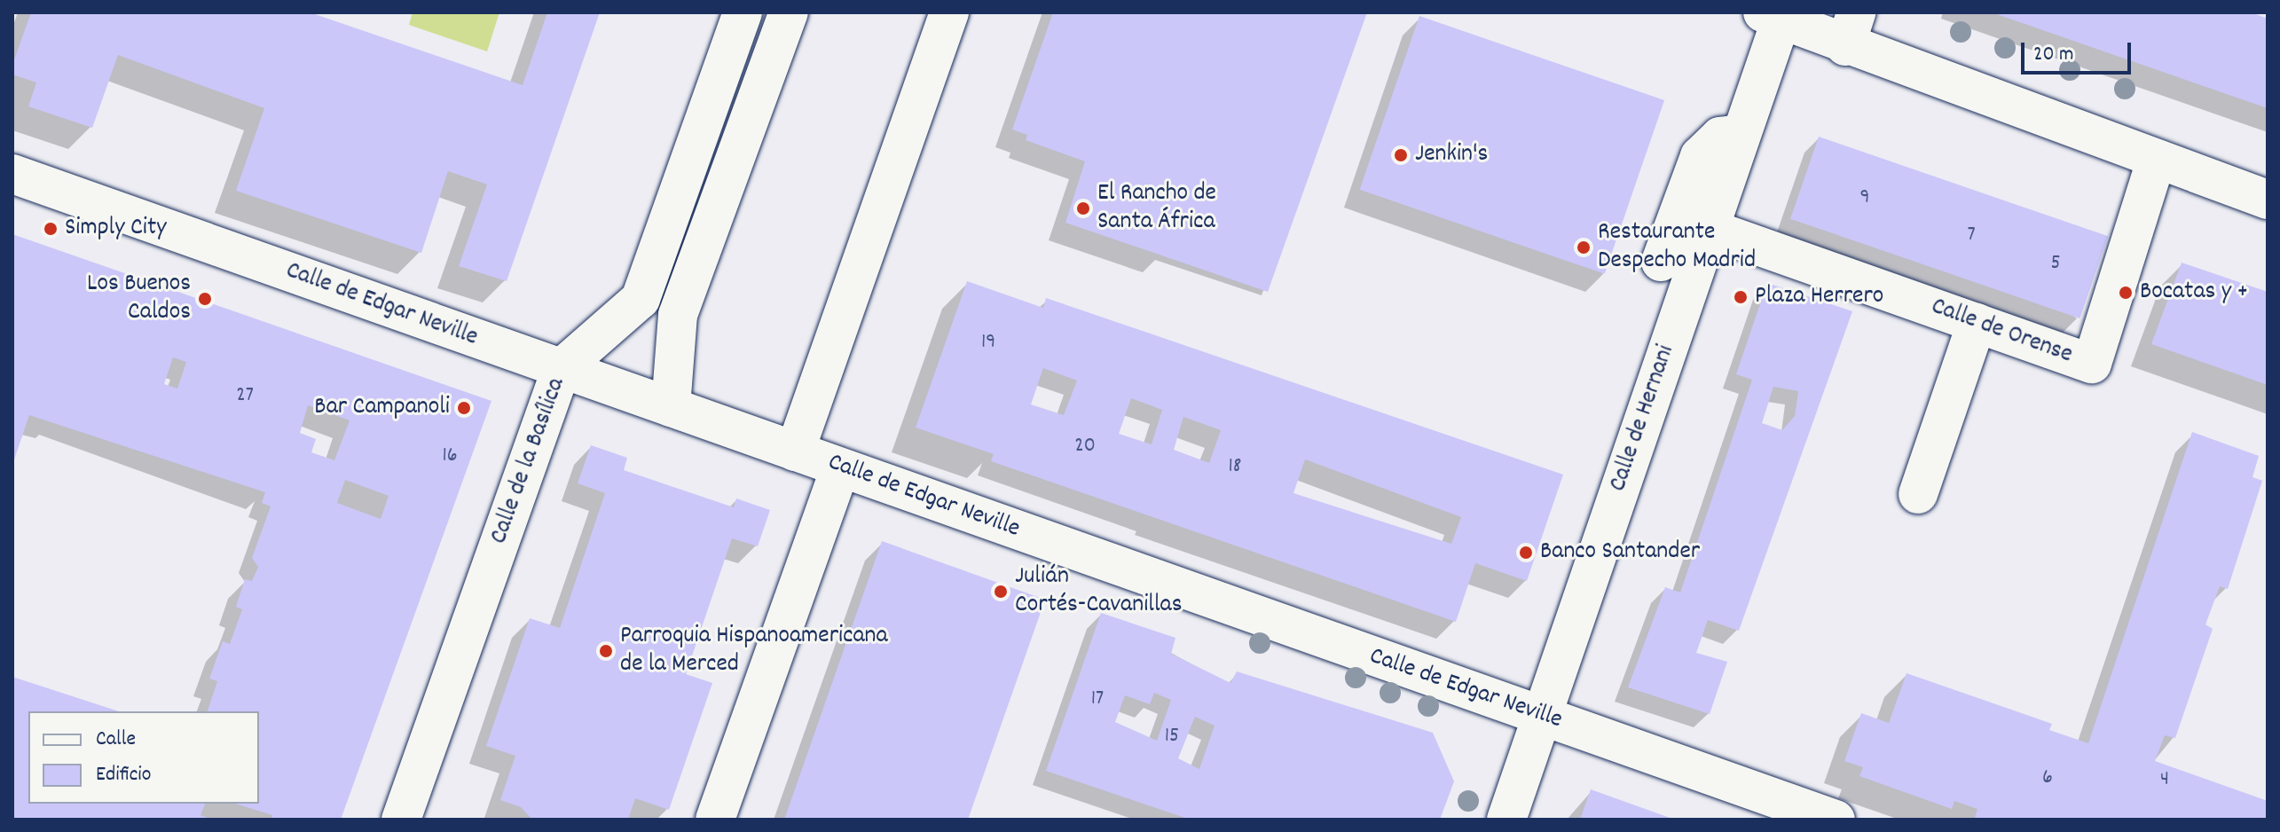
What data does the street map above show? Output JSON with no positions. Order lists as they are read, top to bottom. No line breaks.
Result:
{"streets":{"street":["Calle de Edgar Neville","Calle de Orense","Calle de Hernani","Calle de la Basílica"]},"crossings":[["Calle de Edgar Neville","Calle de Hernani"],["Calle de Edgar Neville","Calle de la Basílica"],["Calle de Orense","Calle de Hernani"]],"places":["Jenkin's","El Rancho de Santa África","Simply City","Restaurante Despecho Madrid","Bocatas y +","Plaza Herrero","Los Buenos Caldos","Bar Campanoli","Banco Santander","Julián Cortés-Cavanillas","Parroquia Hispanoamericana de la Merced"],"house_numbers":["9","7","5","19","27","20","16","18","17","15","6","4"],"legend":["Calle","Edificio"],"scale_bar":"20 m"}
